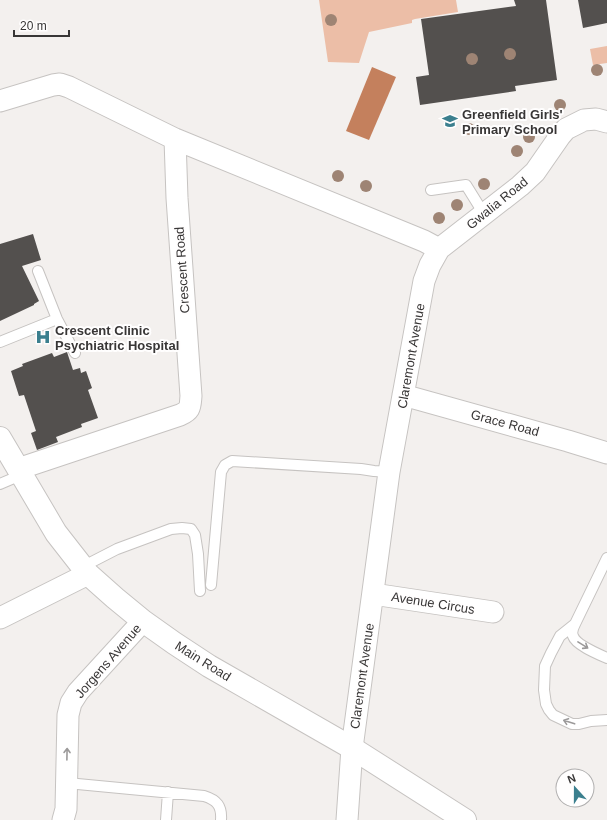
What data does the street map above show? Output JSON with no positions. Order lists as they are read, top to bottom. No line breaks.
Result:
{"streets":{"main road":["Main Road"],"street":["Gwalia Road","Crescent Road","Claremont Avenue","Grace Road","Avenue Circus","Jorgens Avenue"]},"crossings":[["Gwalia Road","Claremont Avenue"],["Crescent Road","Main Road"],["Claremont Avenue","Grace Road"],["Claremont Avenue","Avenue Circus"],["Claremont Avenue","Main Road"],["Jorgens Avenue","Main Road"]],"one_way":["Jorgens Avenue"],"places":{"school or university":["Greenfield Girls' Primary School"],"hospital":["Crescent Clinic Psychiatric Hospital"]},"scale_bar":"20 m","north":"top"}
